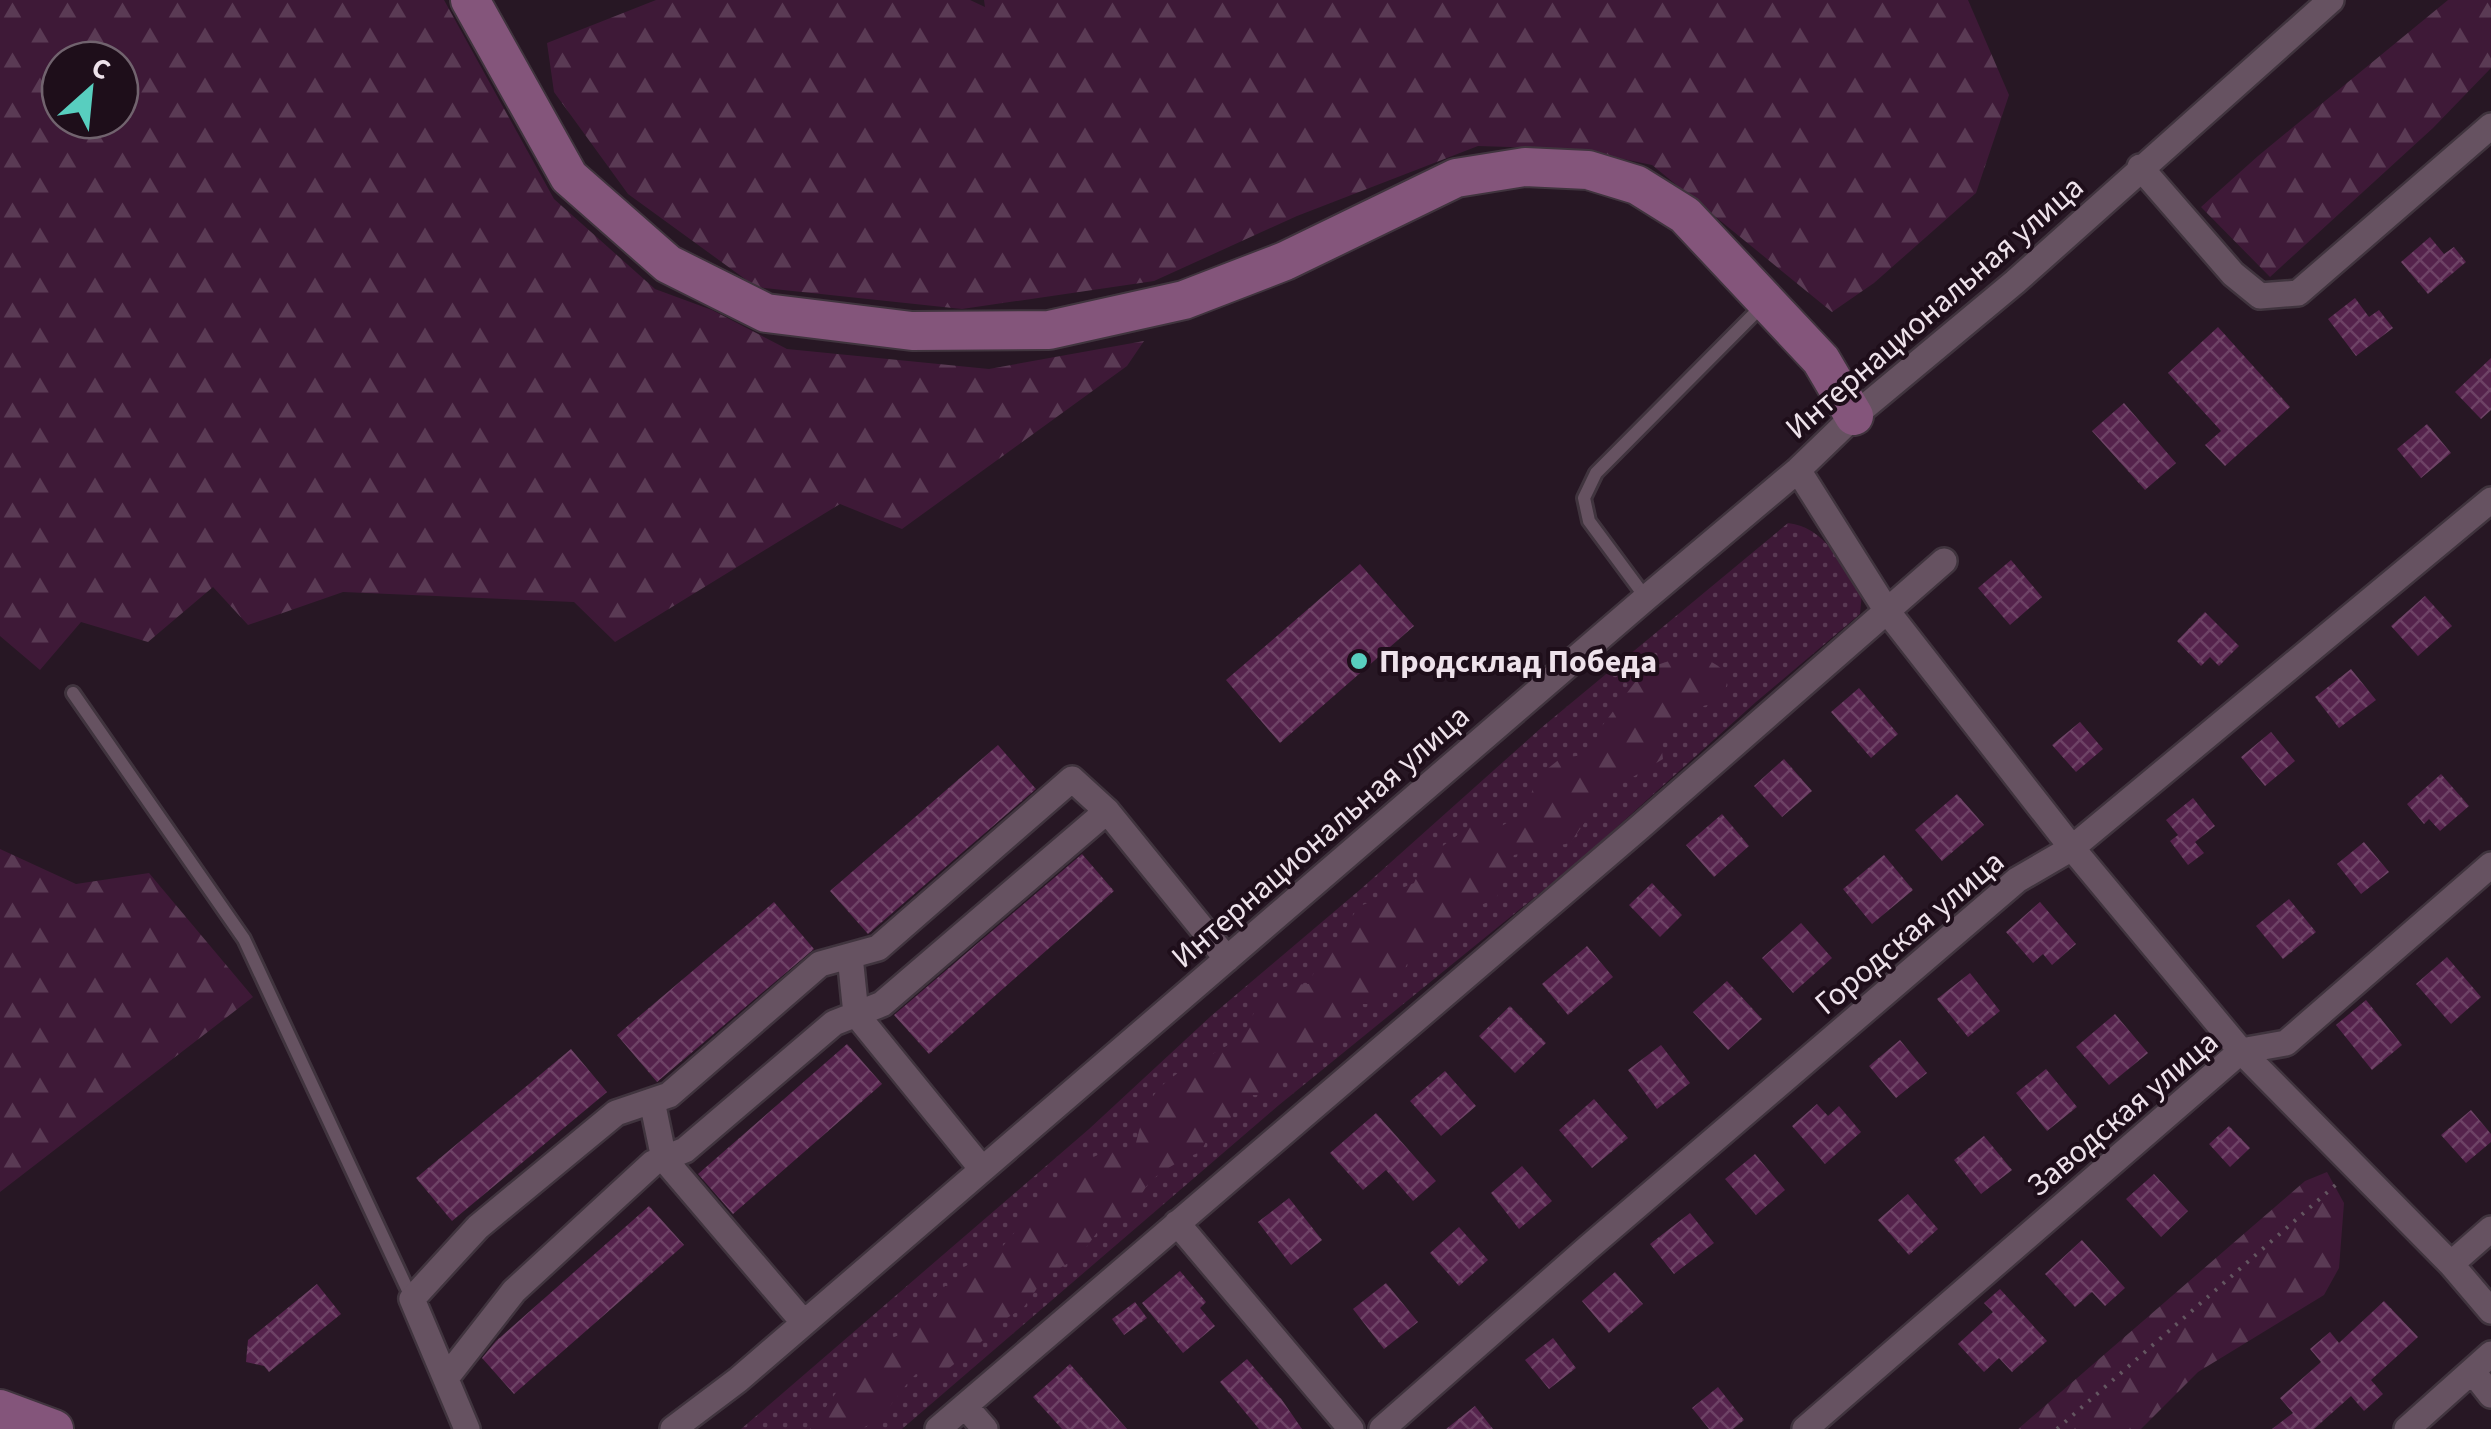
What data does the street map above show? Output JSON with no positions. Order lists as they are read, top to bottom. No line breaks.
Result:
{"streets":{"street":["Интернациональная улица","Городская улица","Заводская улица"]},"places":["Продсклад Победа"],"north":"top right"}
